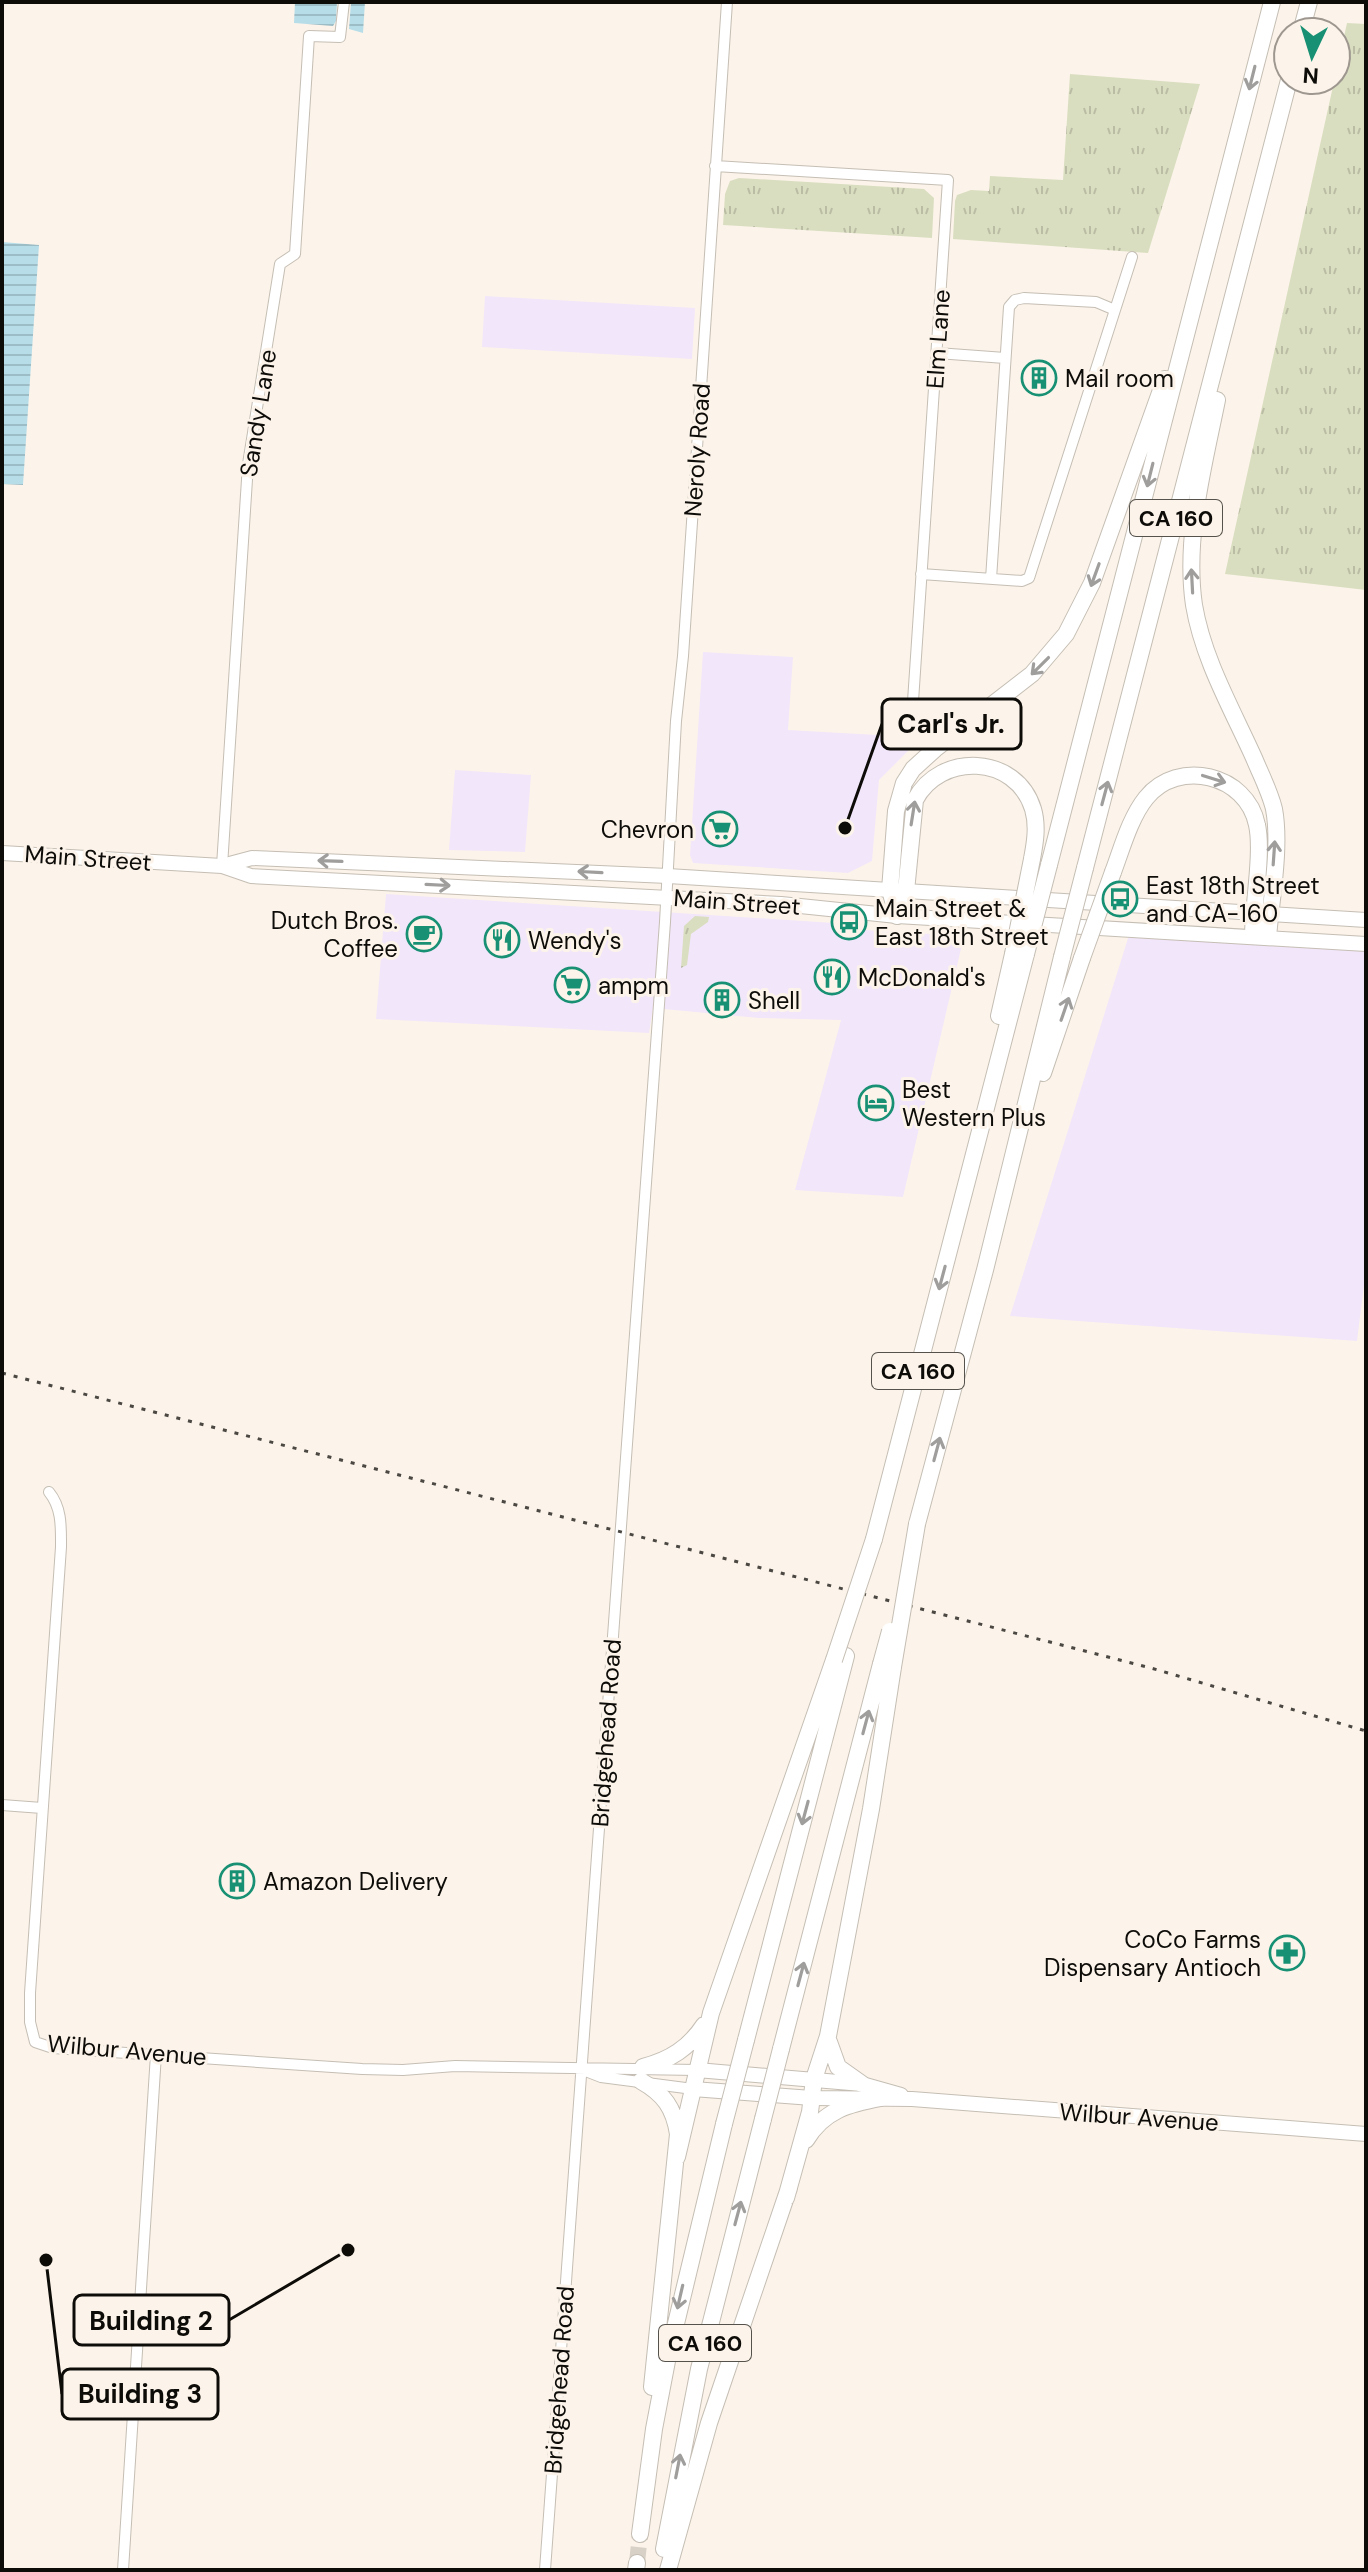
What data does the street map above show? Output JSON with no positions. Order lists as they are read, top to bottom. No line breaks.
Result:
{"streets":{"highway":["CA 160"],"main road":["Main Street","Wilbur Avenue"],"street":["Elm Lane","Sandy Lane","Neroly Road","Bridgehead Road"]},"crossings":[["Elm Lane","Neroly Road"],["Sandy Lane","Main Street"],["Neroly Road","Main Street"],["Neroly Road","Bridgehead Road"],["Main Street","Bridgehead Road"],["Bridgehead Road","Wilbur Avenue"]],"places":{"building":["Mail room","Shell","Amazon Delivery"],"other":["Carl's Jr.","Building 2","Building 3"],"supermarket":["Chevron","ampm"],"bus stop":["East 18th Street and CA-160","Main Street & East 18th Street"],"cafe":["Dutch Bros. Coffee"],"restaurant":["Wendy's","McDonald's"],"hotel":["Best Western Plus"],"pharmacy":["CoCo Farms Dispensary Antioch"]},"north":"bottom"}
